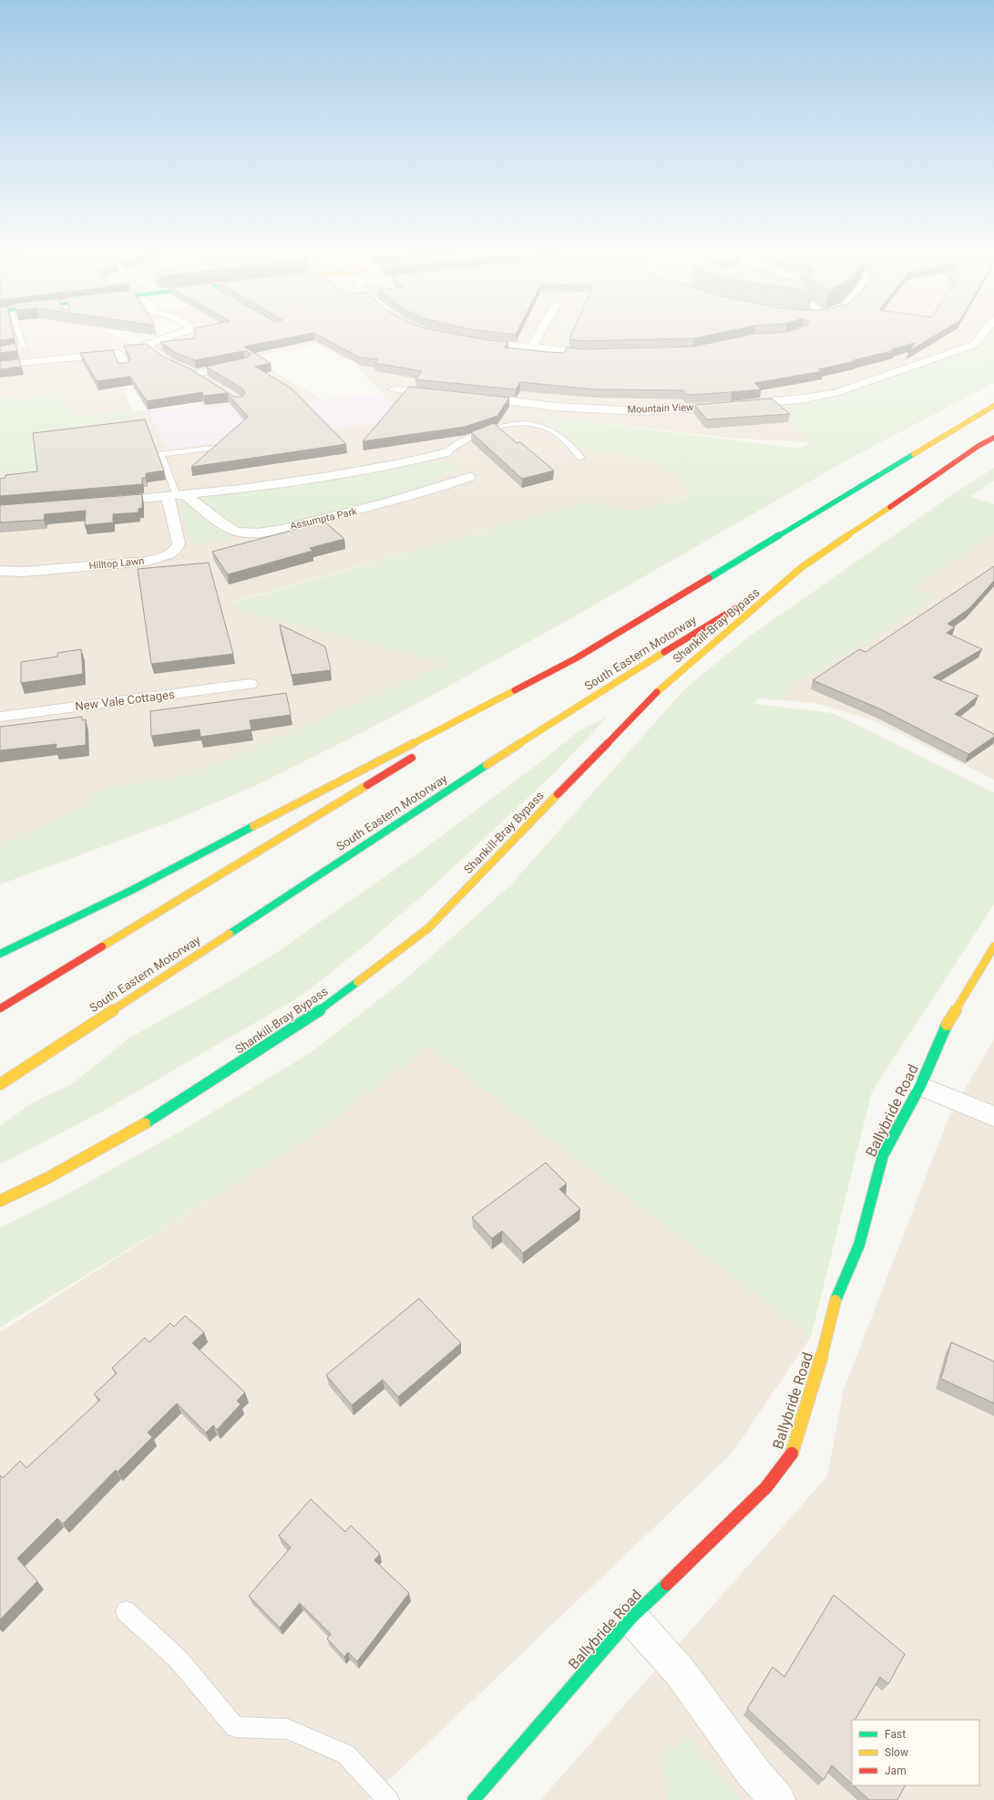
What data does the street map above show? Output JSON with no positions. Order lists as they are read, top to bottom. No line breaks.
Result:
{"streets":{"main road":["Shankill-Bray Bypass","South Eastern Motorway","Ballybride Road"],"street":["Mountain View","Assumpta Park","Hilltop Lawn","New Vale Cottages"]},"crossings":[["Assumpta Park","Hilltop Lawn"],["Shankill-Bray Bypass","South Eastern Motorway"]],"legend":["Fast","Slow","Jam"]}
